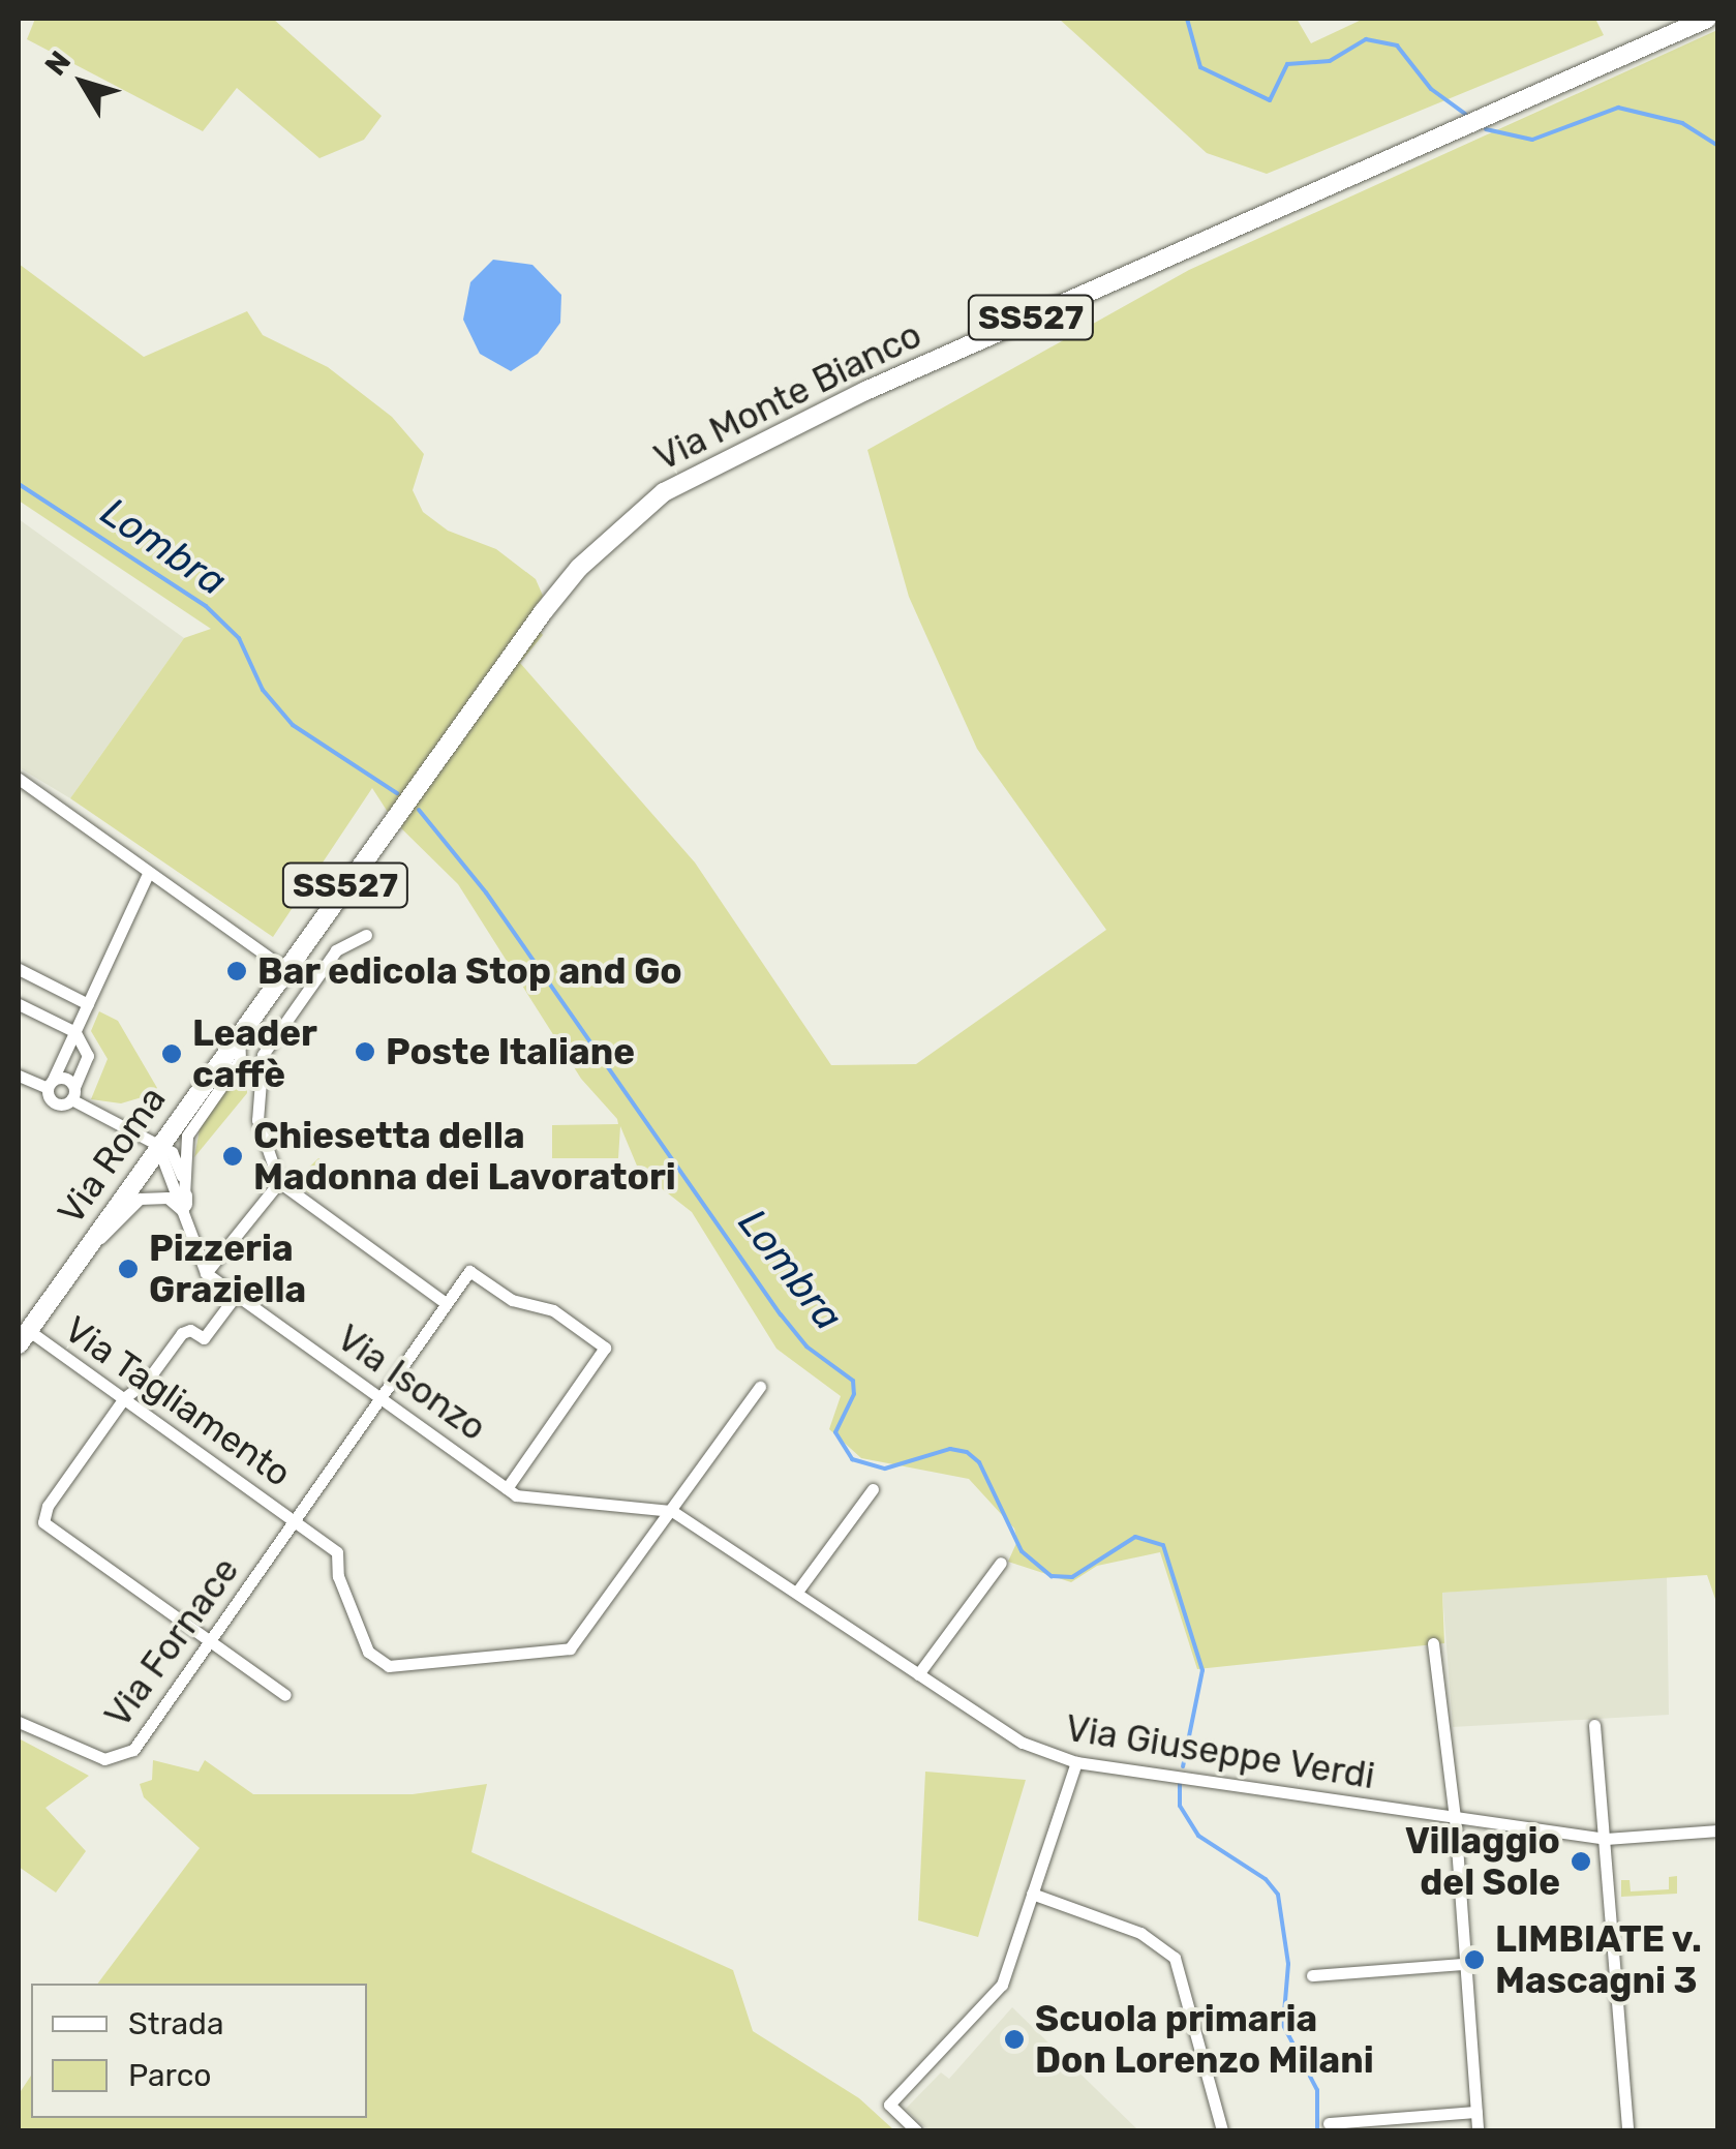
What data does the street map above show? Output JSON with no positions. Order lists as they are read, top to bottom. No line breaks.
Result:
{"streets":{"main road":["SS527","Via Monte Bianco","Via Roma"],"street":["Via Isonzo","Via Tagliamento","Via Fornace","Via Giuseppe Verdi"]},"crossings":[["Via Monte Bianco","Via Roma"],["Via Roma","Via Tagliamento"],["Via Isonzo","Via Tagliamento"],["Via Isonzo","Via Fornace"],["Via Isonzo","Via Giuseppe Verdi"],["Via Tagliamento","Via Fornace"],["Via Tagliamento","Via Giuseppe Verdi"]],"water":["Lombra"],"places":["Bar edicola Stop and Go","Poste Italiane","Leader caffè","Chiesetta della Madonna dei Lavoratori","Pizzeria Graziella","Villaggio del Sole","LIMBIATE v. Mascagni 3","Scuola primaria Don Lorenzo Milani"],"legend":["Strada","Parco"],"north":"top left"}
